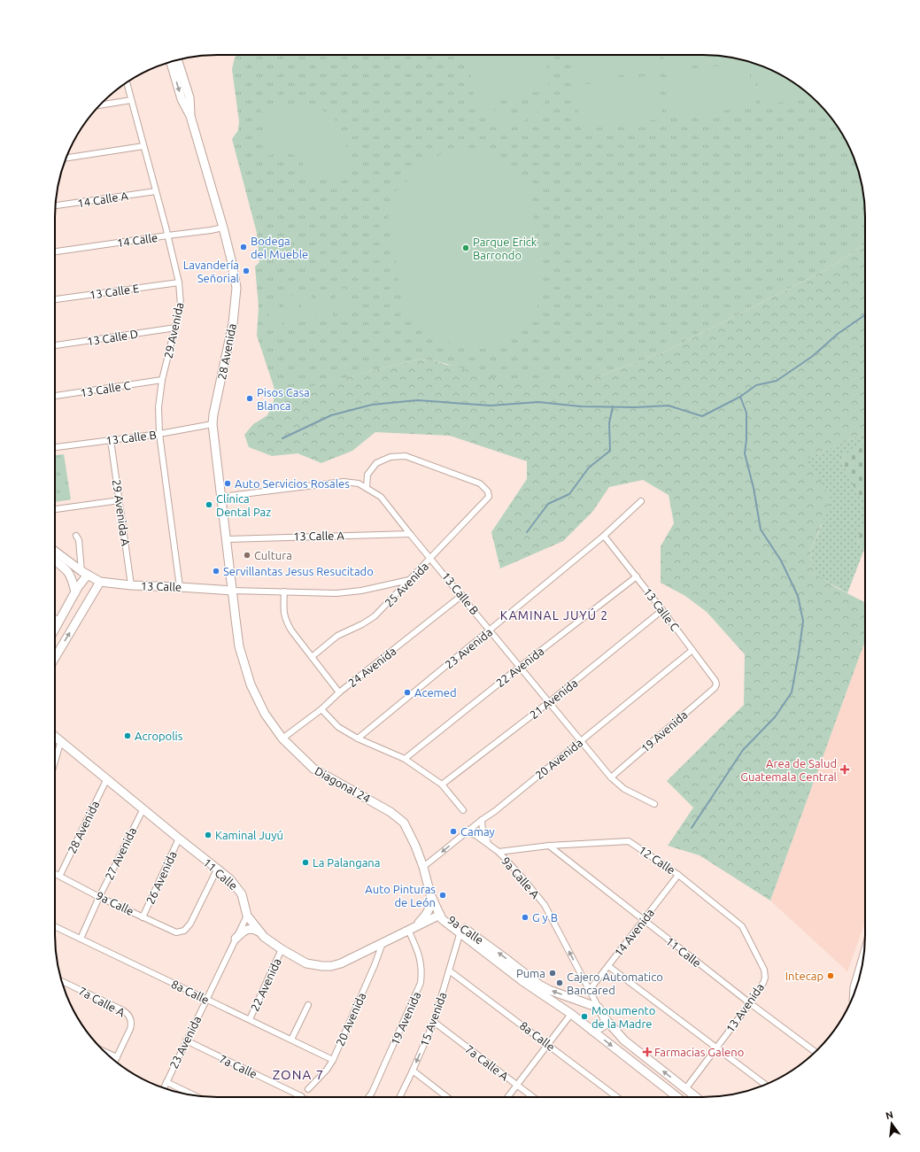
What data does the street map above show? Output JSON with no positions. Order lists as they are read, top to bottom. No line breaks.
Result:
{"streets":{"main road":["28 Avenida","13 Calle","Diagonal 24","11 Calle","9a Calle"],"street":["14 Calle A","14 Calle","13 Calle E","29 Avenida","13 Calle D","13 Calle C","13 Calle B","29 Avenida A","13 Calle A","25 Avenida","23 Avenida","24 Avenida","22 Avenida","21 Avenida","19 Avenida","20 Avenida","27 Avenida","12 Calle","26 Avenida","9a Calle A","14 Avenida","8a Calle","7a Calle A","13 Avenida","15 Avenida","7a Calle"]},"crossings":[["14 Calle A","29 Avenida"],["14 Calle","29 Avenida"],["14 Calle","28 Avenida"],["13 Calle E","29 Avenida"],["29 Avenida","13 Calle D"],["29 Avenida","13 Calle C"],["29 Avenida","13 Calle B"],["29 Avenida","13 Calle"],["28 Avenida","13 Calle B"],["28 Avenida","13 Calle A"],["28 Avenida","13 Calle"],["28 Avenida","Diagonal 24"],["28 Avenida","11 Calle"],["28 Avenida","9a Calle"],["13 Calle C","23 Avenida"],["13 Calle C","22 Avenida"],["13 Calle C","21 Avenida"],["13 Calle C","19 Avenida"],["13 Calle C","20 Avenida"],["13 Calle B","29 Avenida A"],["13 Calle B","13 Calle A"],["13 Calle B","25 Avenida"],["13 Calle B","23 Avenida"],["13 Calle B","24 Avenida"],["13 Calle B","22 Avenida"],["13 Calle B","21 Avenida"],["13 Calle B","19 Avenida"],["13 Calle B","20 Avenida"],["29 Avenida A","13 Calle"],["25 Avenida","13 Calle"],["13 Calle","Diagonal 24"],["23 Avenida","11 Calle"],["23 Avenida","8a Calle"],["23 Avenida","7a Calle"],["24 Avenida","Diagonal 24"],["22 Avenida","11 Calle"],["22 Avenida","8a Calle"],["19 Avenida","11 Calle"],["20 Avenida","Diagonal 24"],["20 Avenida","11 Calle"],["20 Avenida","9a Calle A"],["20 Avenida","8a Calle"],["Diagonal 24","11 Calle"],["Diagonal 24","9a Calle"],["27 Avenida","11 Calle"],["27 Avenida","9a Calle"],["27 Avenida","8a Calle"],["12 Calle","11 Calle"],["12 Calle","9a Calle A"],["12 Calle","14 Avenida"],["12 Calle","13 Avenida"],["11 Calle","26 Avenida"],["11 Calle","9a Calle"],["11 Calle","14 Avenida"],["11 Calle","13 Avenida"],["26 Avenida","9a Calle"],["9a Calle A","9a Calle"],["9a Calle A","14 Avenida"],["9a Calle","15 Avenida"],["8a Calle","15 Avenida"],["7a Calle A","15 Avenida"]],"one_way":["9a Calle A"],"districts":["KAMINAL JUYÚ 2","ZONA 7"],"places":{"other":["Bodega del Mueble","Parque Erick Barrondo","Lavandería Señorial","Pisos Casa Blanca","Auto Servicios Rosales","Clínica Dental Paz","Cultura","Servillantas Jesus Resucitado","Acemed","Acropolis","Camay","Kaminal Juyú","La Palangana","Auto Pinturas de León","G y B","Puma","Intecap","Cajero Automatico Bancared","Monumento de la Madre"],"health":["Area de Salud Guatemala Central","Farmacias Galeno"]},"north":"top"}
